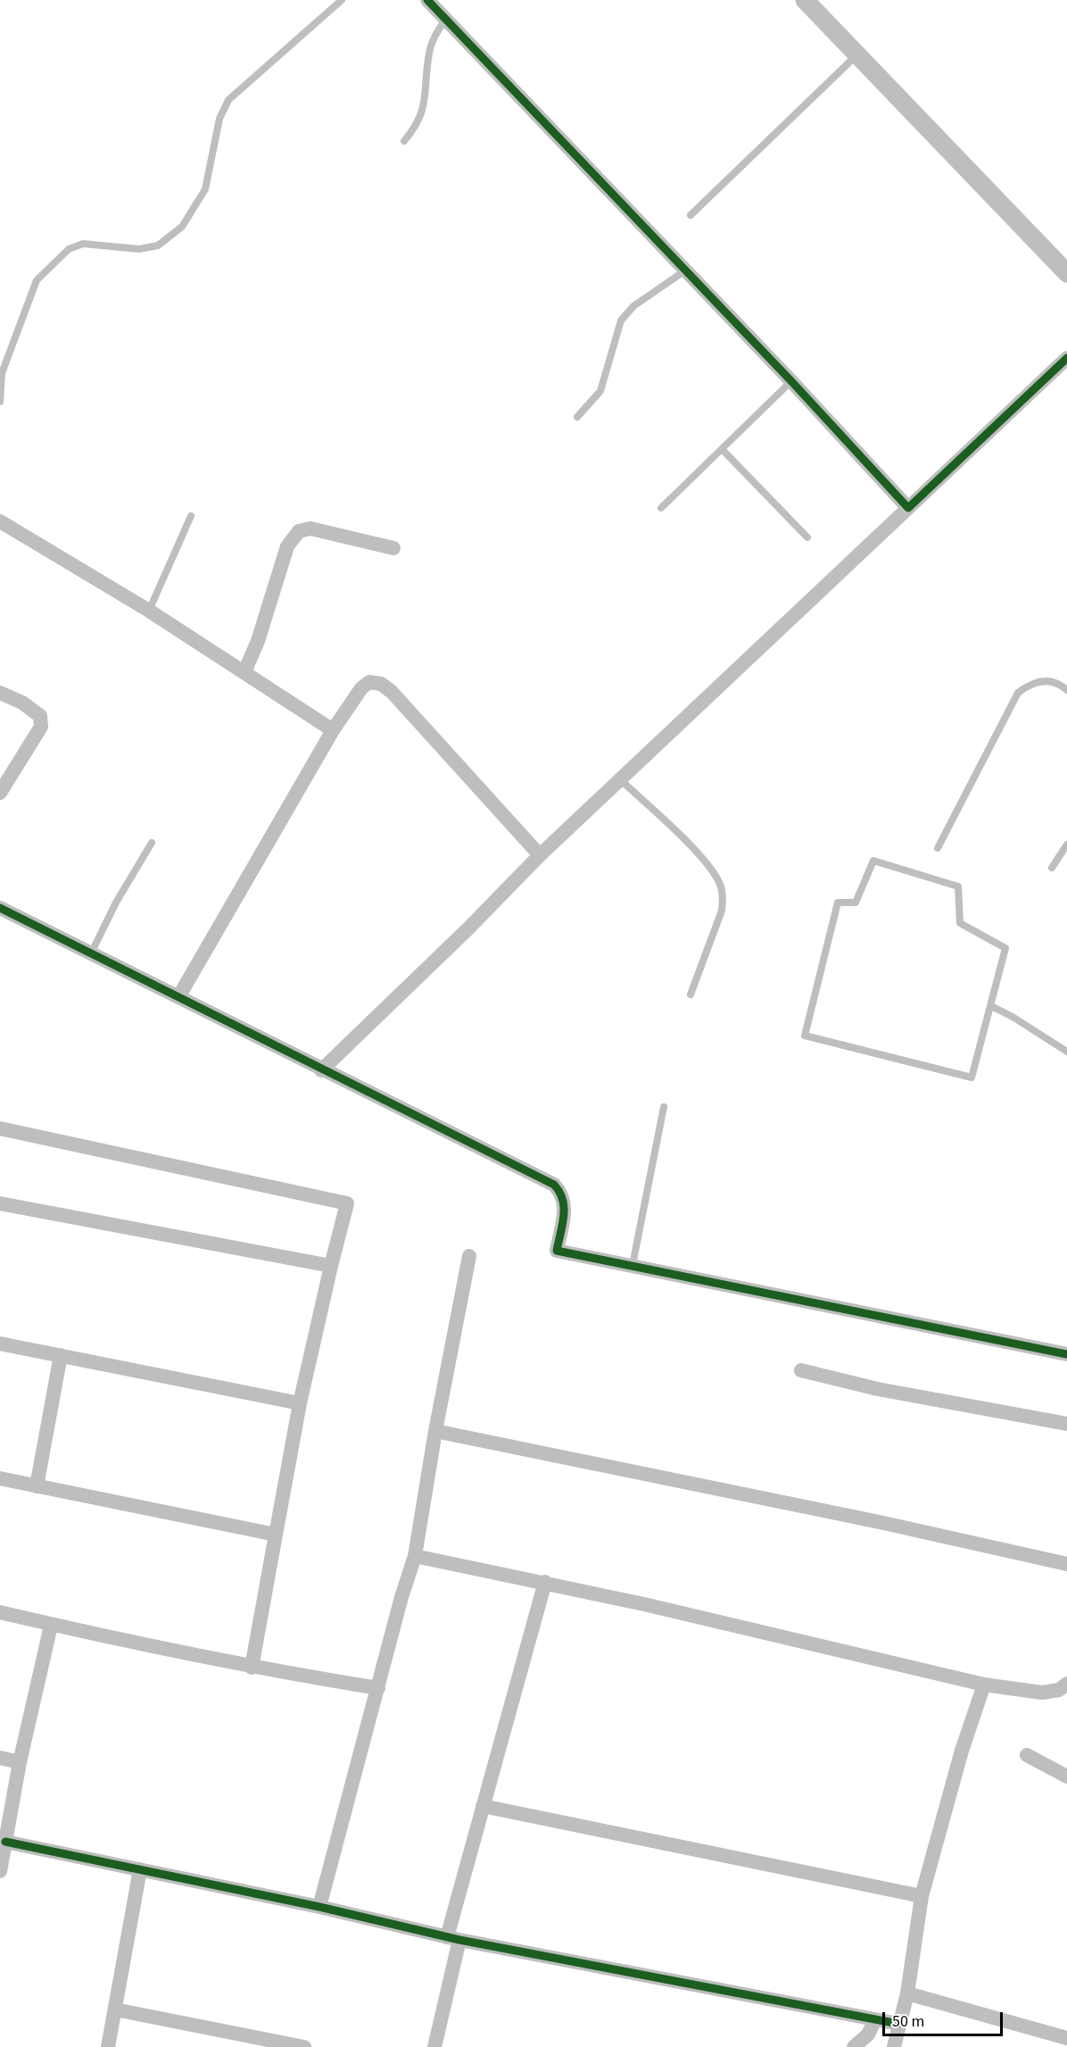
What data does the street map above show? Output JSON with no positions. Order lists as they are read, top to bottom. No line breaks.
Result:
{"scale_bar":"50 m"}
